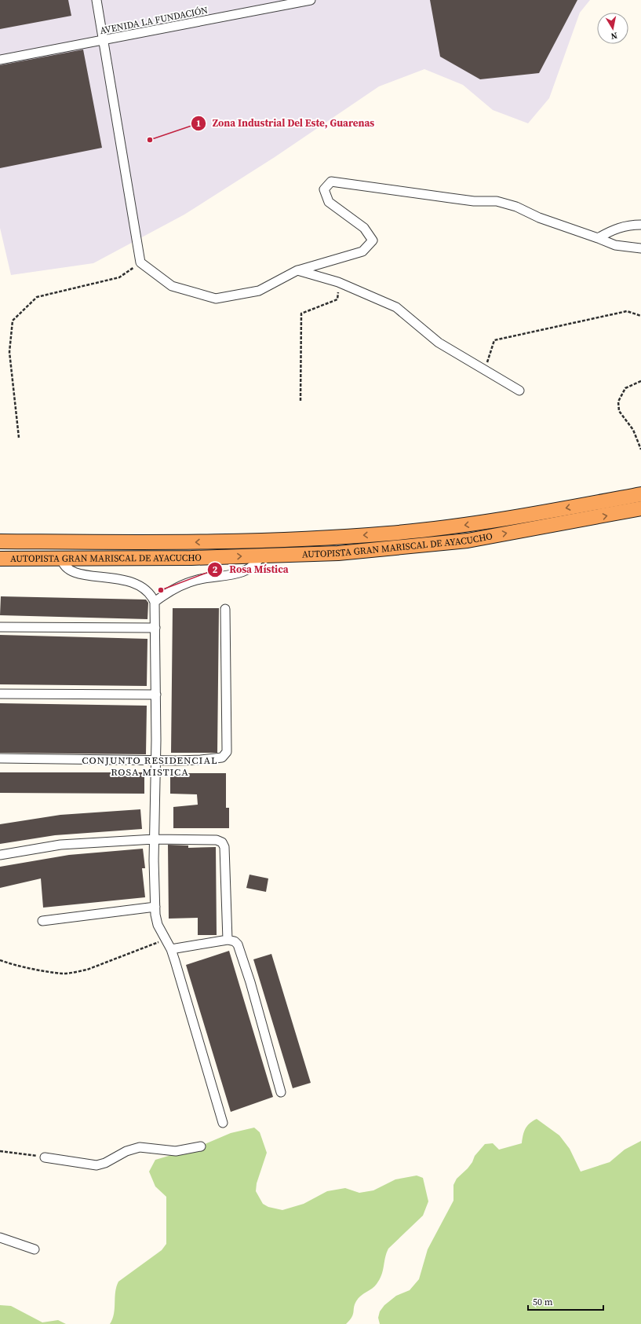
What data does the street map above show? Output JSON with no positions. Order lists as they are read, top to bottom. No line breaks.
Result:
{"streets":{"highway":["AUTOPISTA GRAN MARISCAL DE AYACUCHO"],"street":["AVENIDA LA FUNDACIÓN"]},"districts":["CONJUNTO RESIDENCIAL ROSA MISTICA"],"places":["Zona Industrial Del Este, Guarenas","Rosa Mística"],"scale_bar":"50 m","north":"bottom"}
